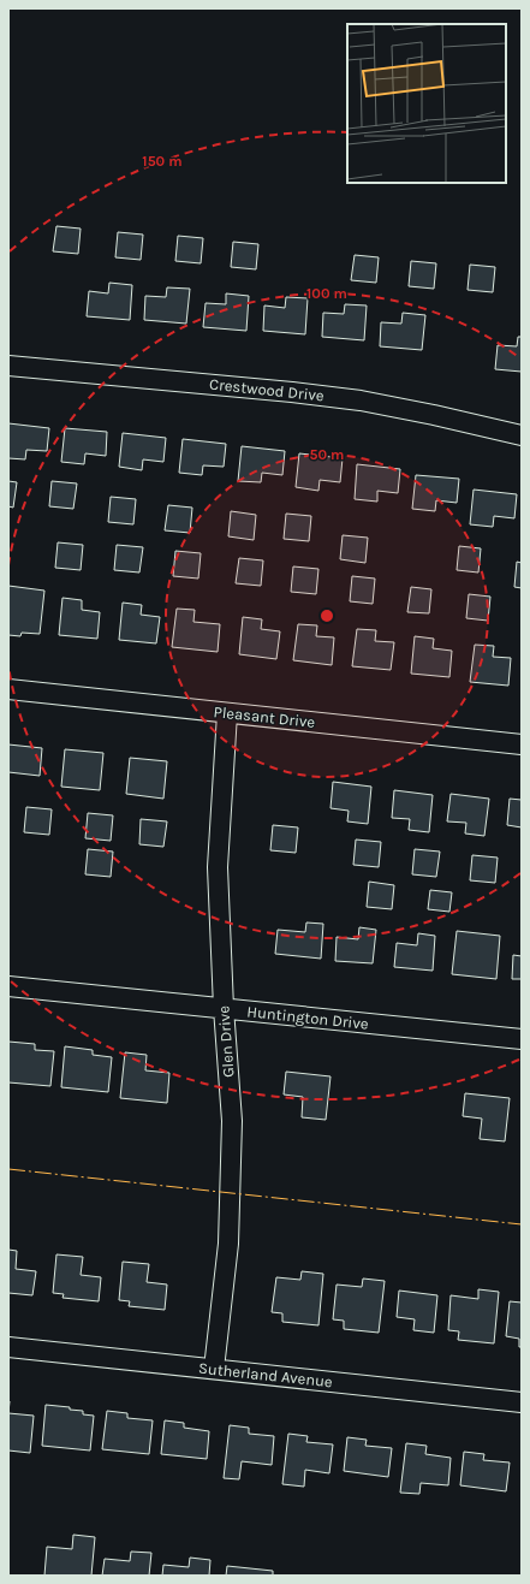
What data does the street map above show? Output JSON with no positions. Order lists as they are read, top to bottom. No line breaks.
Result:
{"streets":{"street":["Crestwood Drive","Pleasant Drive","Huntington Drive","Glen Drive","Sutherland Avenue"]},"crossings":[["Pleasant Drive","Glen Drive"],["Huntington Drive","Glen Drive"],["Glen Drive","Sutherland Avenue"]],"rings":["150 m","100 m","50 m"]}
